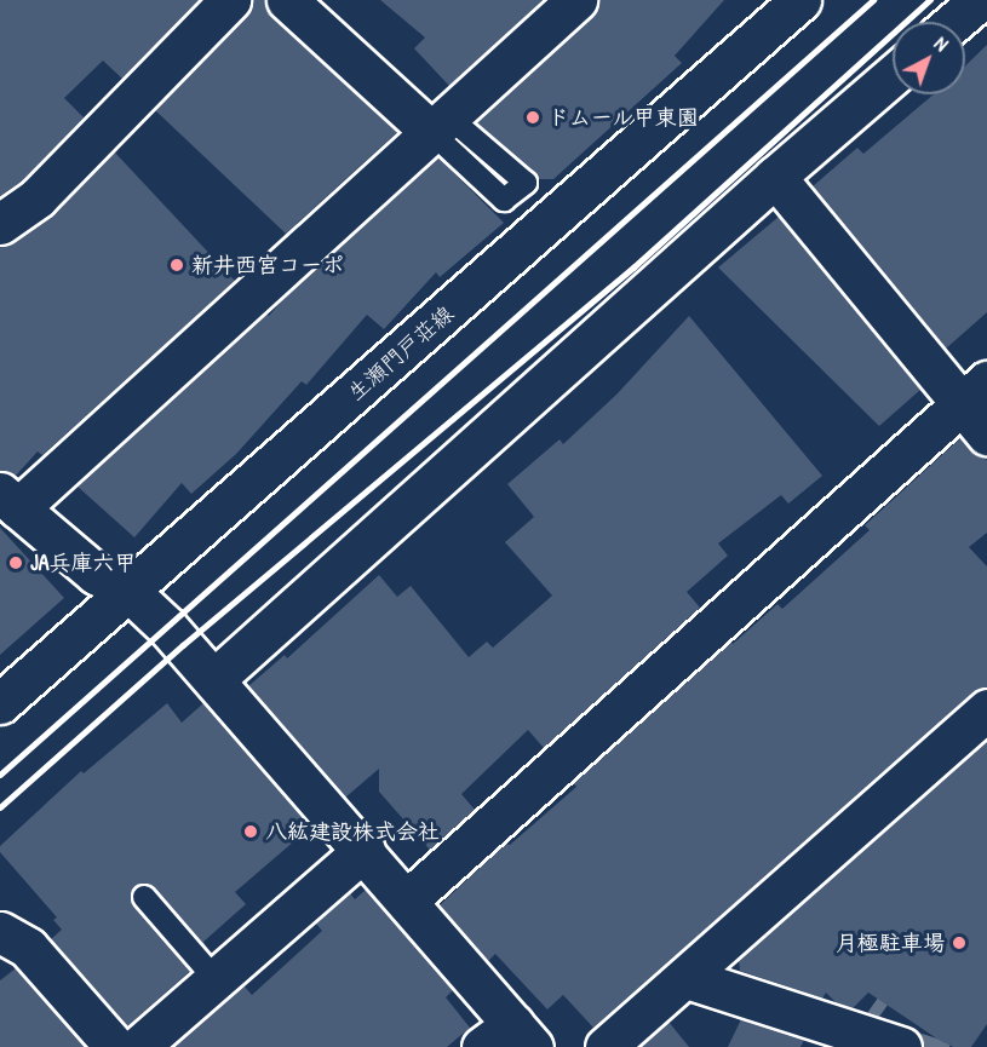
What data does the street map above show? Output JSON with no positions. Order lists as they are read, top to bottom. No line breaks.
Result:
{"streets":{"street":["生瀬門戸荘線"]},"places":["ドムール甲東園","新井西宮コーポ","JA兵庫六甲","八紘建設株式会社","月極駐車場"],"north":"top right"}
